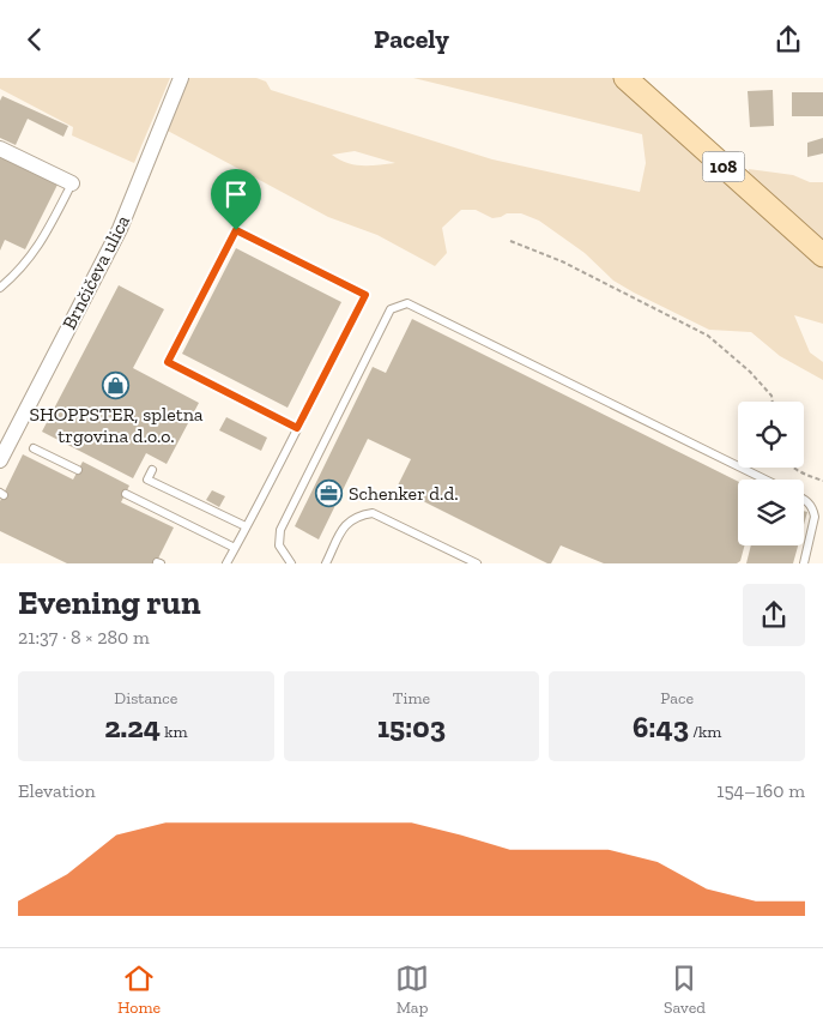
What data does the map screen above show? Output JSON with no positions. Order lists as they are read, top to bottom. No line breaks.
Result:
{"streets":{"main road":["108"],"street":["Brnčičeva ulica"]},"places":{"shop":["SHOPPSTER, spletna trgovina d.o.o."],"office":["Schenker d.d."]},"page":{"header":"Pacely","heading":["Evening run","21:37 · 8 × 280 m"],"stats":[["Distance","2.24 km"],["Time","15:03"],["Pace","6:43 /km"]],"chart":["Elevation","154–160 m"],"tabs":["Home","Map","Saved"]}}
